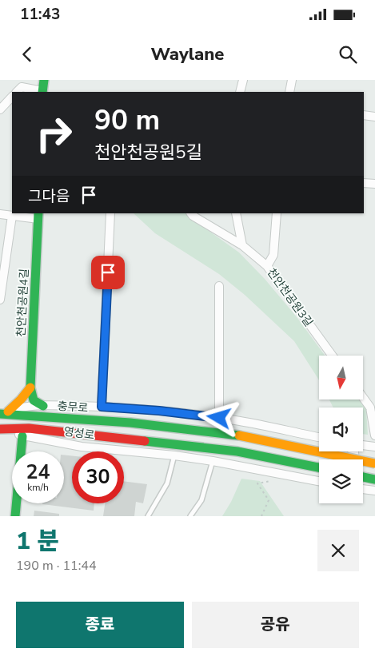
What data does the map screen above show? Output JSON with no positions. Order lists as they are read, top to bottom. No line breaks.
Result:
{"streets":{"main road":["천안천공원4길","충무로"],"street":["천안천공원3길","영성로"]},"north":"bottom","page":{"status":"11:43","header":"Waylane","turn":["90 m","천안천공원5길"],"then":"그다음","speed":"24 km/h","limit":"30","heading":["1 분","190 m · 11:44"],"buttons":["종료","공유"]}}
